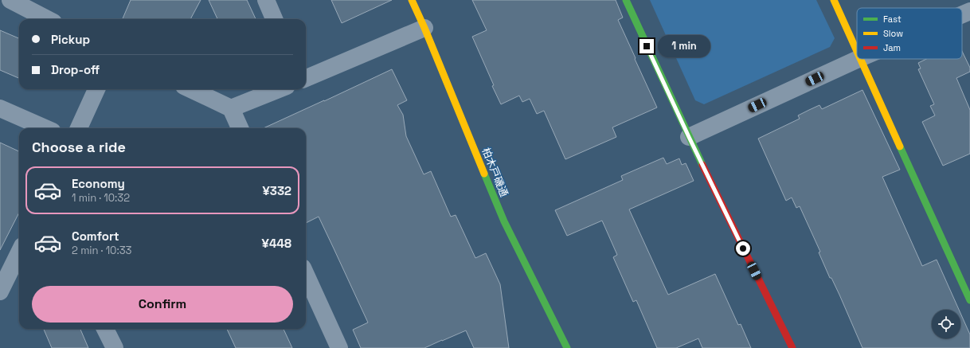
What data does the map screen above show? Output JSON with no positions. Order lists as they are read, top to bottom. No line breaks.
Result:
{"streets":{"street":["柏木戸磯通"]},"legend":["Fast","Slow","Jam"],"page":{"banner":["Pickup","Drop-off"],"bubble":"1 min","heading":"Choose a ride","list":[{"name":"Economy","note":"1 min · 10:32","value":"¥332"},{"name":"Comfort","note":"2 min · 10:33","value":"¥448"}],"buttons":"Confirm"}}
